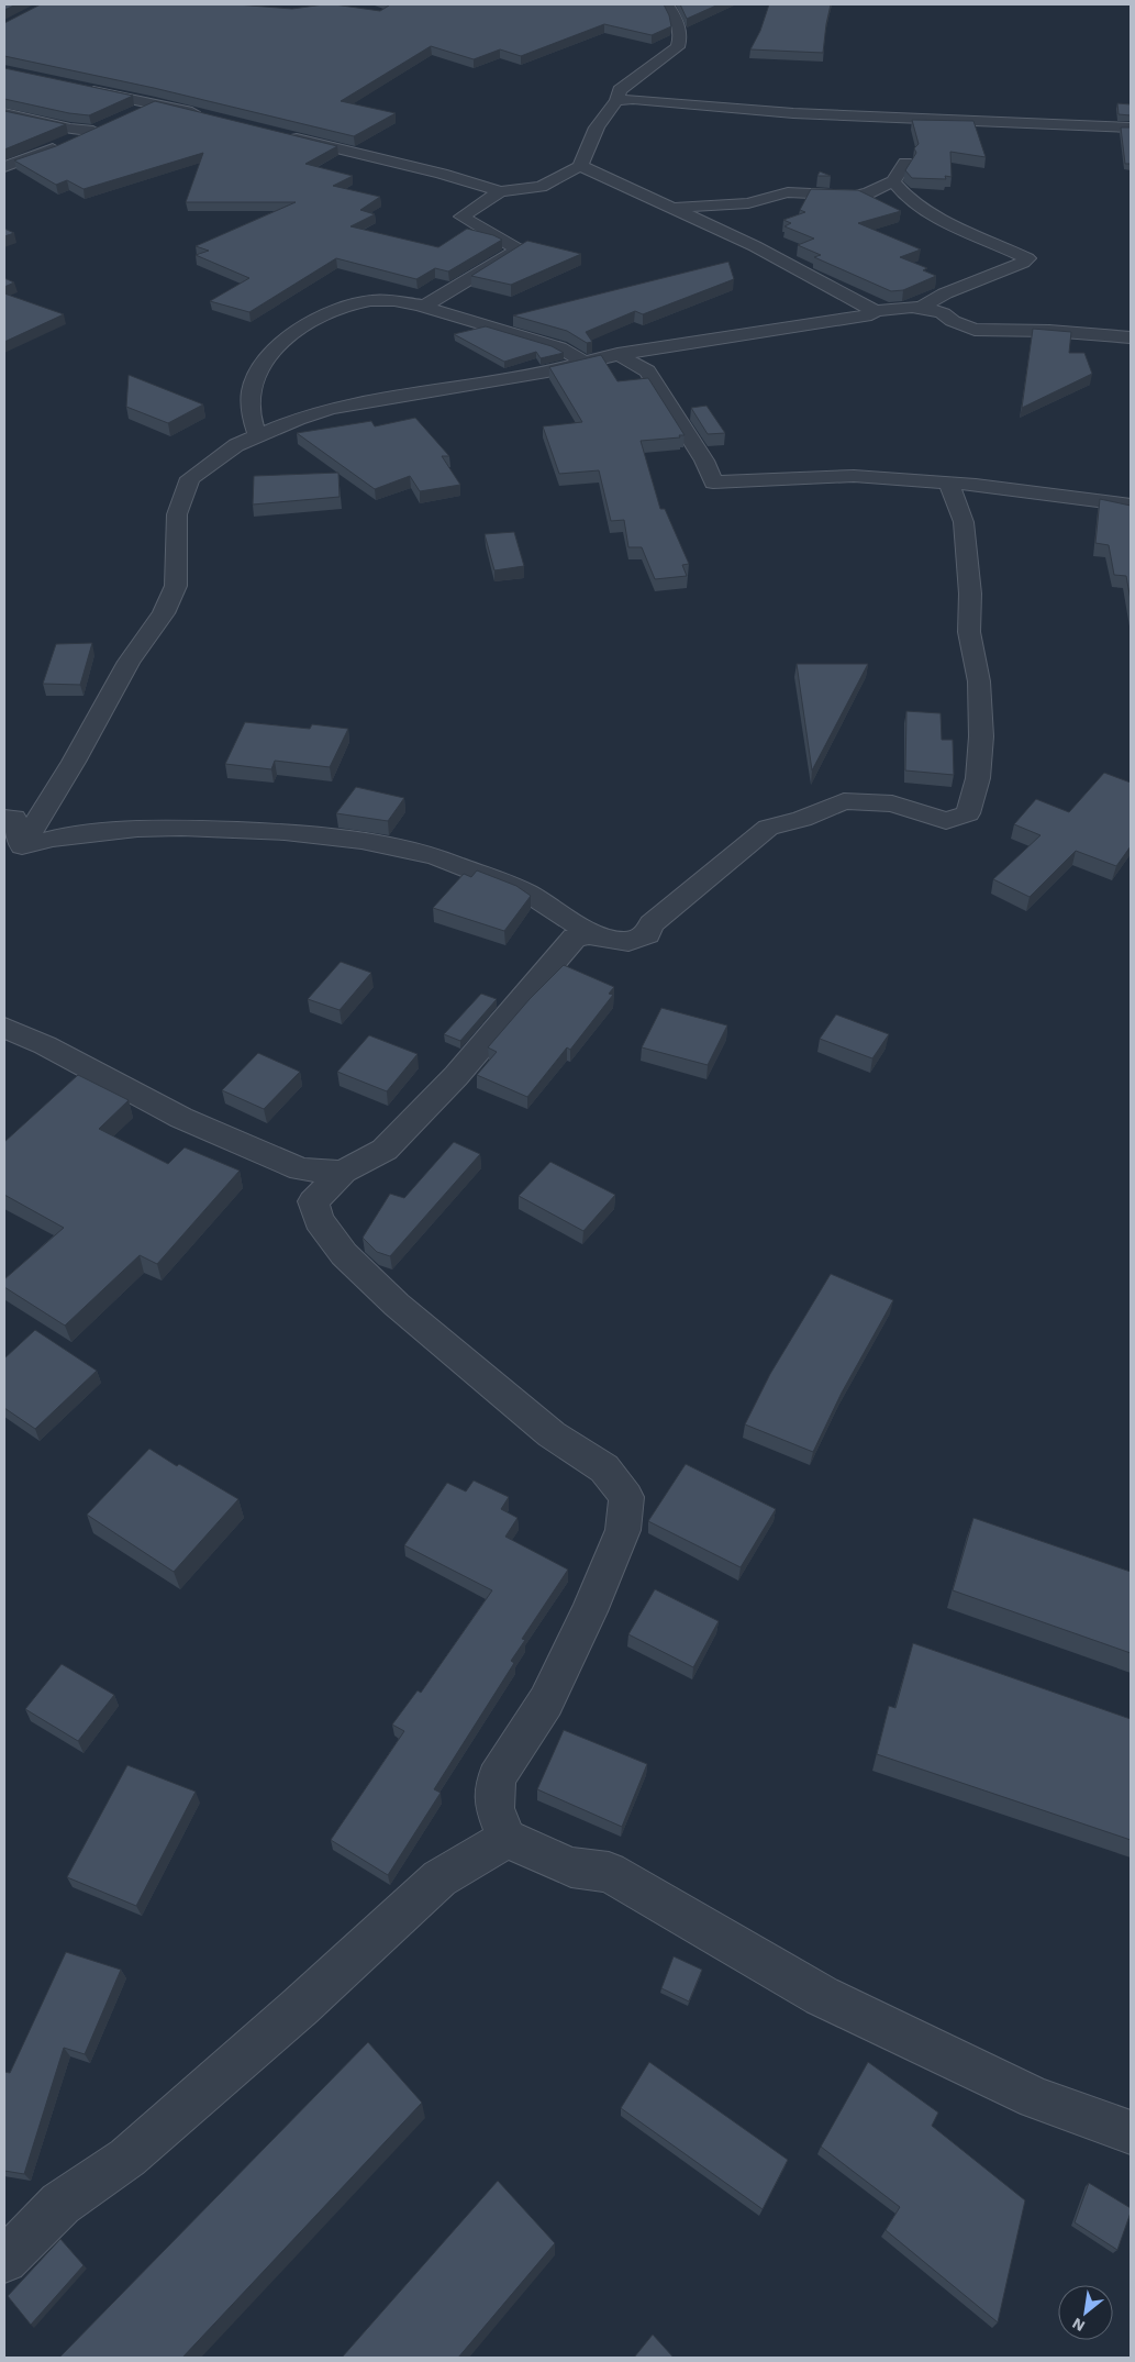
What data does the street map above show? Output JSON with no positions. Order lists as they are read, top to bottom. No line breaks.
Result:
{"north":"bottom left"}
